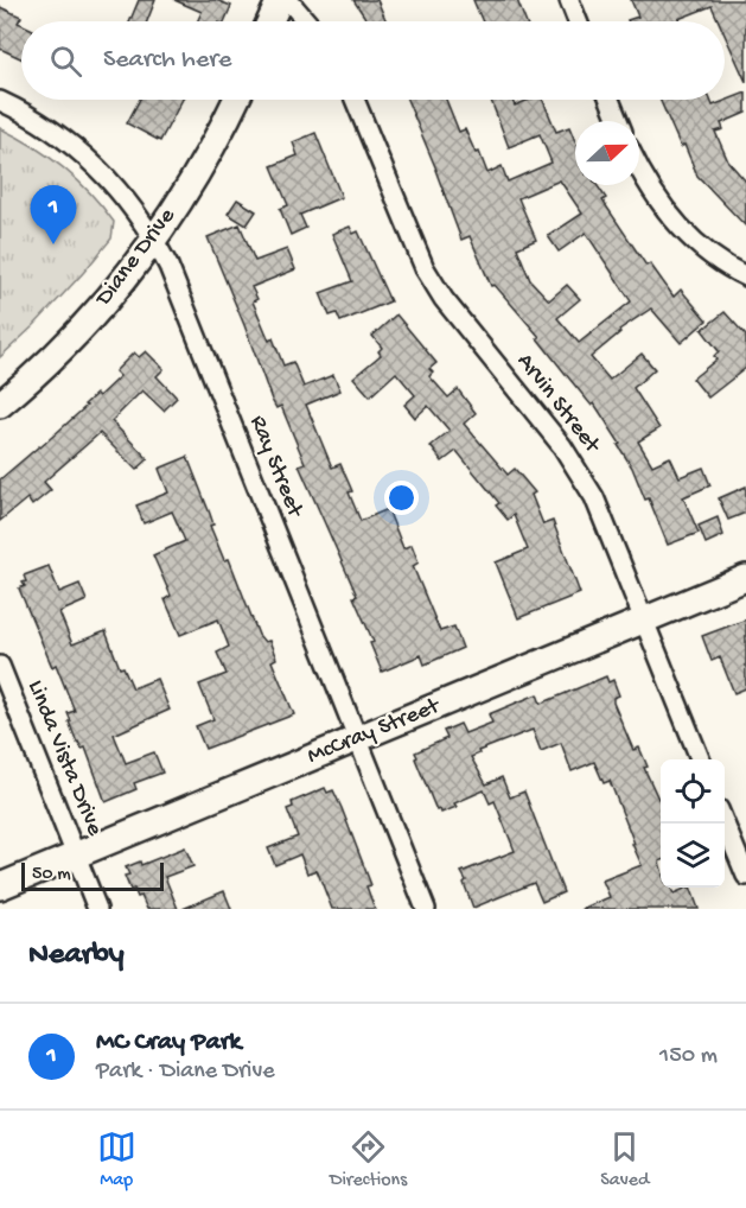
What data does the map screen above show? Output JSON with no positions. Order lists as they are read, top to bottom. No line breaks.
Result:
{"streets":{"street":["Diane Drive","Arvin Street","Ray Street","McCray Street","Linda Vista Drive"]},"crossings":[["Diane Drive","Ray Street"],["Arvin Street","McCray Street"],["Ray Street","McCray Street"],["McCray Street","Linda Vista Drive"]],"scale_bar":"50 m","north":"right","page":{"search":"Search here","pins":"1","scale":"50 m","heading":"Nearby","list":[{"mark":"1","name":"MC Cray Park","note":"Park · Diane Drive","value":"150 m"}],"nav":["Map","Directions","Saved"]}}
